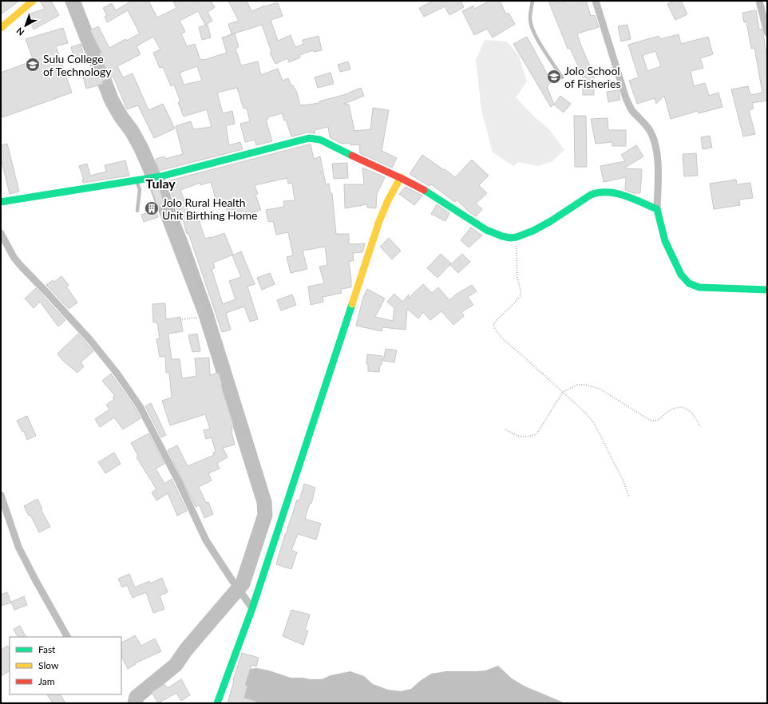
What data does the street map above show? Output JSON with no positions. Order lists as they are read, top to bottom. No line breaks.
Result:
{"districts":["Tulay"],"places":{"school or university":["Sulu College of Technology","Jolo School of Fisheries"],"building":["Jolo Rural Health Unit Birthing Home"]},"legend":["Fast","Slow","Jam"],"north":"bottom left"}
